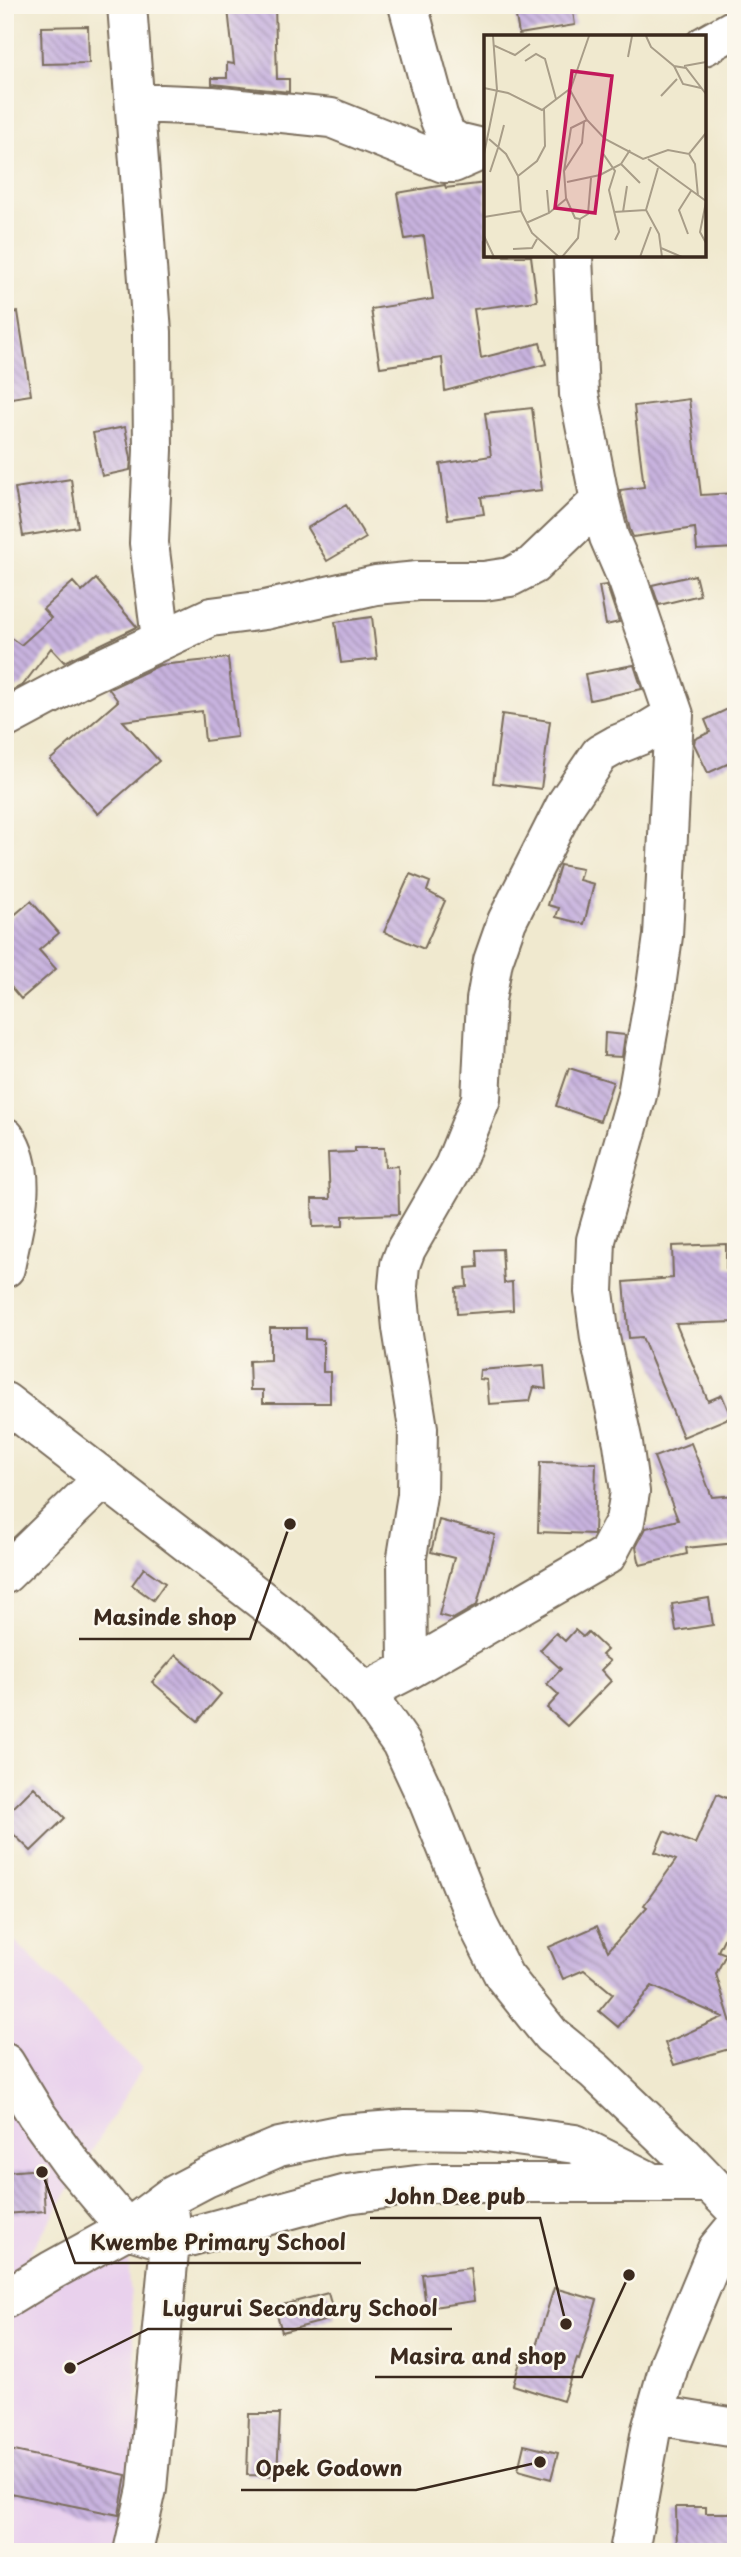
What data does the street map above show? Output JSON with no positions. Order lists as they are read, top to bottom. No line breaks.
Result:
{"places":["Masinde shop","Kwembe Primary School","Masira and shop","John Dee pub","Lugurui Secondary School","Opek Godown"]}
